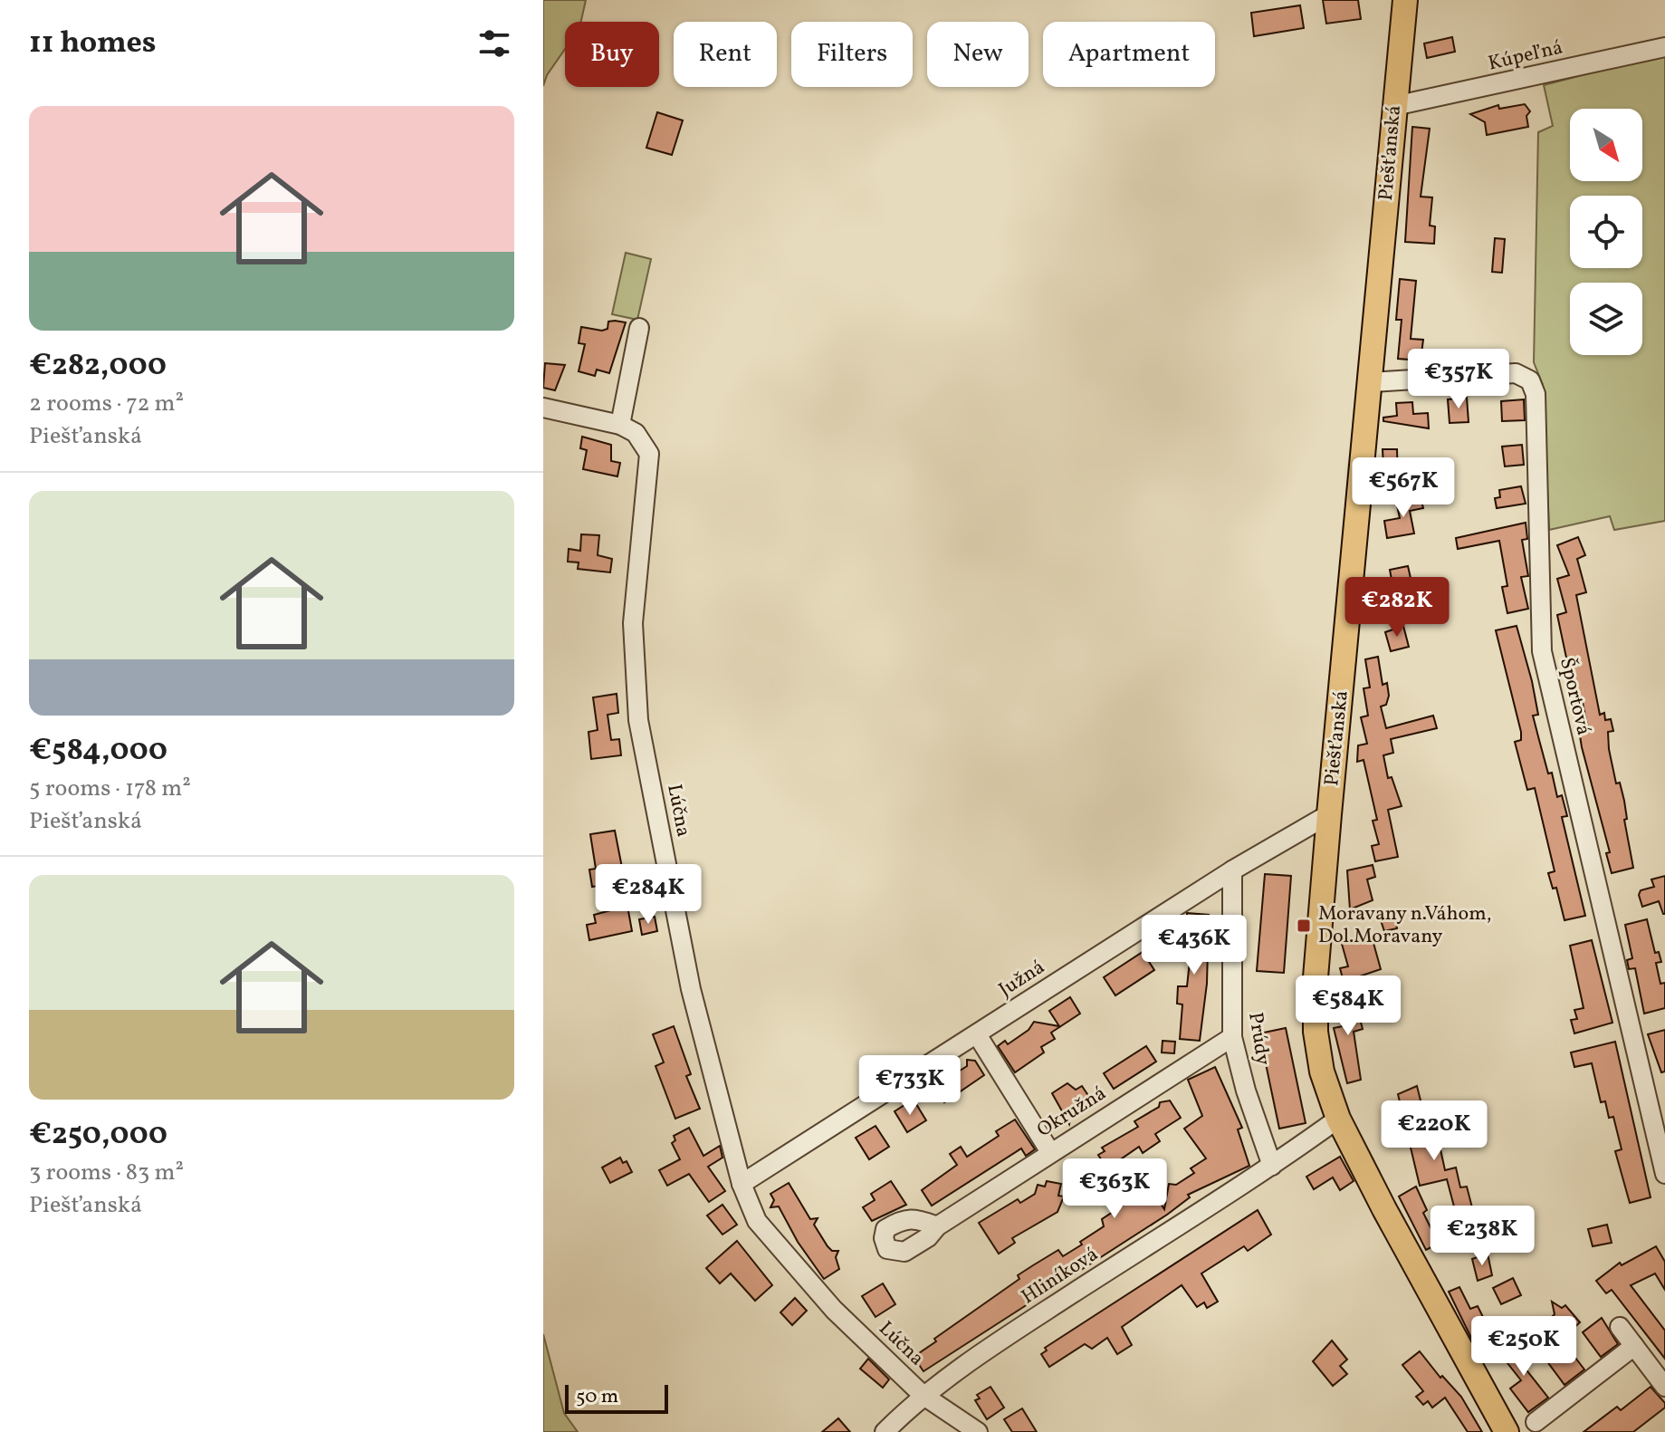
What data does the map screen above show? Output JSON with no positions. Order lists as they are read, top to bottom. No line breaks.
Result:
{"streets":{"main road":["Piešťanská"],"street":["Kúpeľná","Športová","Lúčna","Južná","Prúdy","Okružná","Hliníková"]},"crossings":[["Kúpeľná","Piešťanská"],["Piešťanská","Športová"],["Piešťanská","Južná"],["Piešťanská","Hliníková"],["Lúčna","Južná"],["Lúčna","Hliníková"],["Južná","Prúdy"],["Prúdy","Okružná"],["Prúdy","Hliníková"]],"places":{"transit":["Moravany n.Váhom, Dol.Moravany"]},"scale_bar":"50 m","north":"bottom right","page":{"heading":"11 homes","chip":["Buy","Rent","Filters","New","Apartment"],"list":[{"name":"€282,000","note":"2 rooms · 72 m² · Piešťanská"},{"name":"€584,000","note":"5 rooms · 178 m² · Piešťanská"},{"name":"€250,000","note":"3 rooms · 83 m² · Piešťanská"}],"price":["€357K","€567K","€282K","€284K","€436K","€584K","€733K","€220K","€363K","€238K","€250K"],"scale":"50 m"}}
